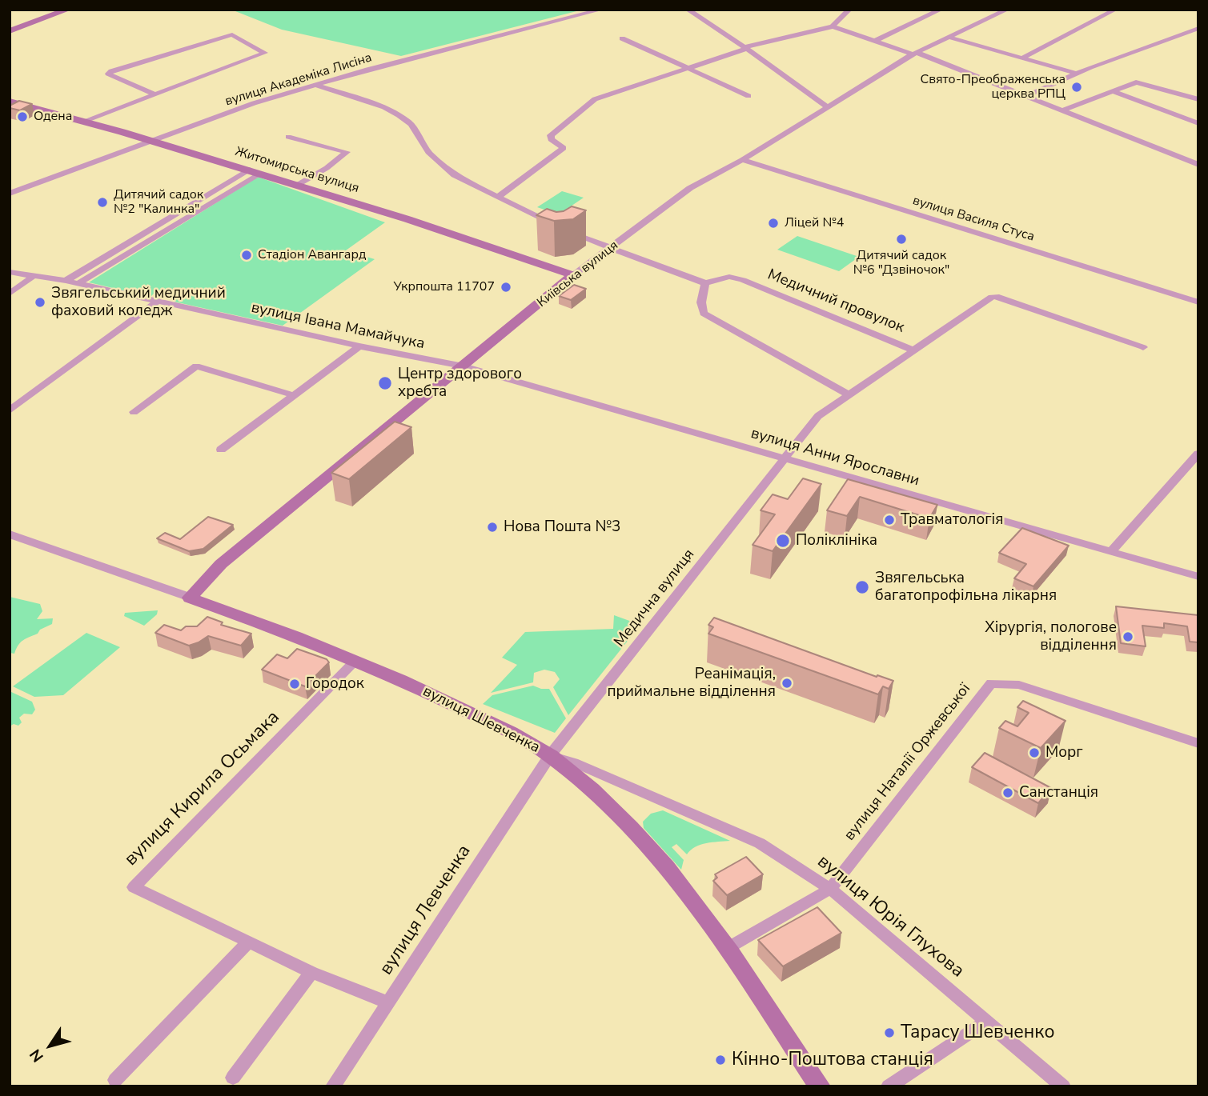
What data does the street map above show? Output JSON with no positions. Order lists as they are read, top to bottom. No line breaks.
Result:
{"streets":{"main road":["Житомирська вулиця","Київська вулиця","вулиця Шевченка"],"street":["вулиця Академіка Лисіна","вулиця Василя Стуса","Медичний провулок","вулиця Івана Мамайчука","вулиця Анни Ярославни","Медична вулиця","вулиця Наталії Оржевської","вулиця Кирила Осьмака","вулиця Левченка","вулиця Юрія Глухова"]},"crossings":[["вулиця Академіка Лисіна","Житомирська вулиця"],["Житомирська вулиця","Київська вулиця"],["вулиця Василя Стуса","Київська вулиця"],["Київська вулиця","вулиця Івана Мамайчука"],["Київська вулиця","вулиця Анни Ярославни"],["Київська вулиця","вулиця Шевченка"],["Медичний провулок","вулиця Анни Ярославни"],["Медичний провулок","Медична вулиця"],["вулиця Івана Мамайчука","вулиця Анни Ярославни"],["вулиця Анни Ярославни","Медична вулиця"],["Медична вулиця","вулиця Шевченка"],["Медична вулиця","вулиця Левченка"],["Медична вулиця","вулиця Юрія Глухова"],["вулиця Шевченка","вулиця Кирила Осьмака"],["вулиця Шевченка","вулиця Левченка"],["вулиця Шевченка","вулиця Юрія Глухова"],["вулиця Наталії Оржевської","вулиця Юрія Глухова"],["вулиця Кирила Осьмака","вулиця Левченка"],["вулиця Левченка","вулиця Юрія Глухова"]],"places":["Свято-Преображенська церква РПЦ","Одена","Дитячий садок №2 \"Калинка\"","Ліцей №4","Дитячий садок №6 \"Дзвіночок\"","Стадіон Авангард","Укрпошта 11707","Звягельський медичний фаховий коледж","Центр здорового хребта","Травматологія","Нова Пошта №3","Поліклініка","Звягельська багатопрофільна лікарня","Хірургія, пологове відділення","Реанімація, приймальне відділення","Городок","Морг","Санстанція","Тарасу Шевченко","Кінно-Поштова станція"],"north":"bottom left"}
